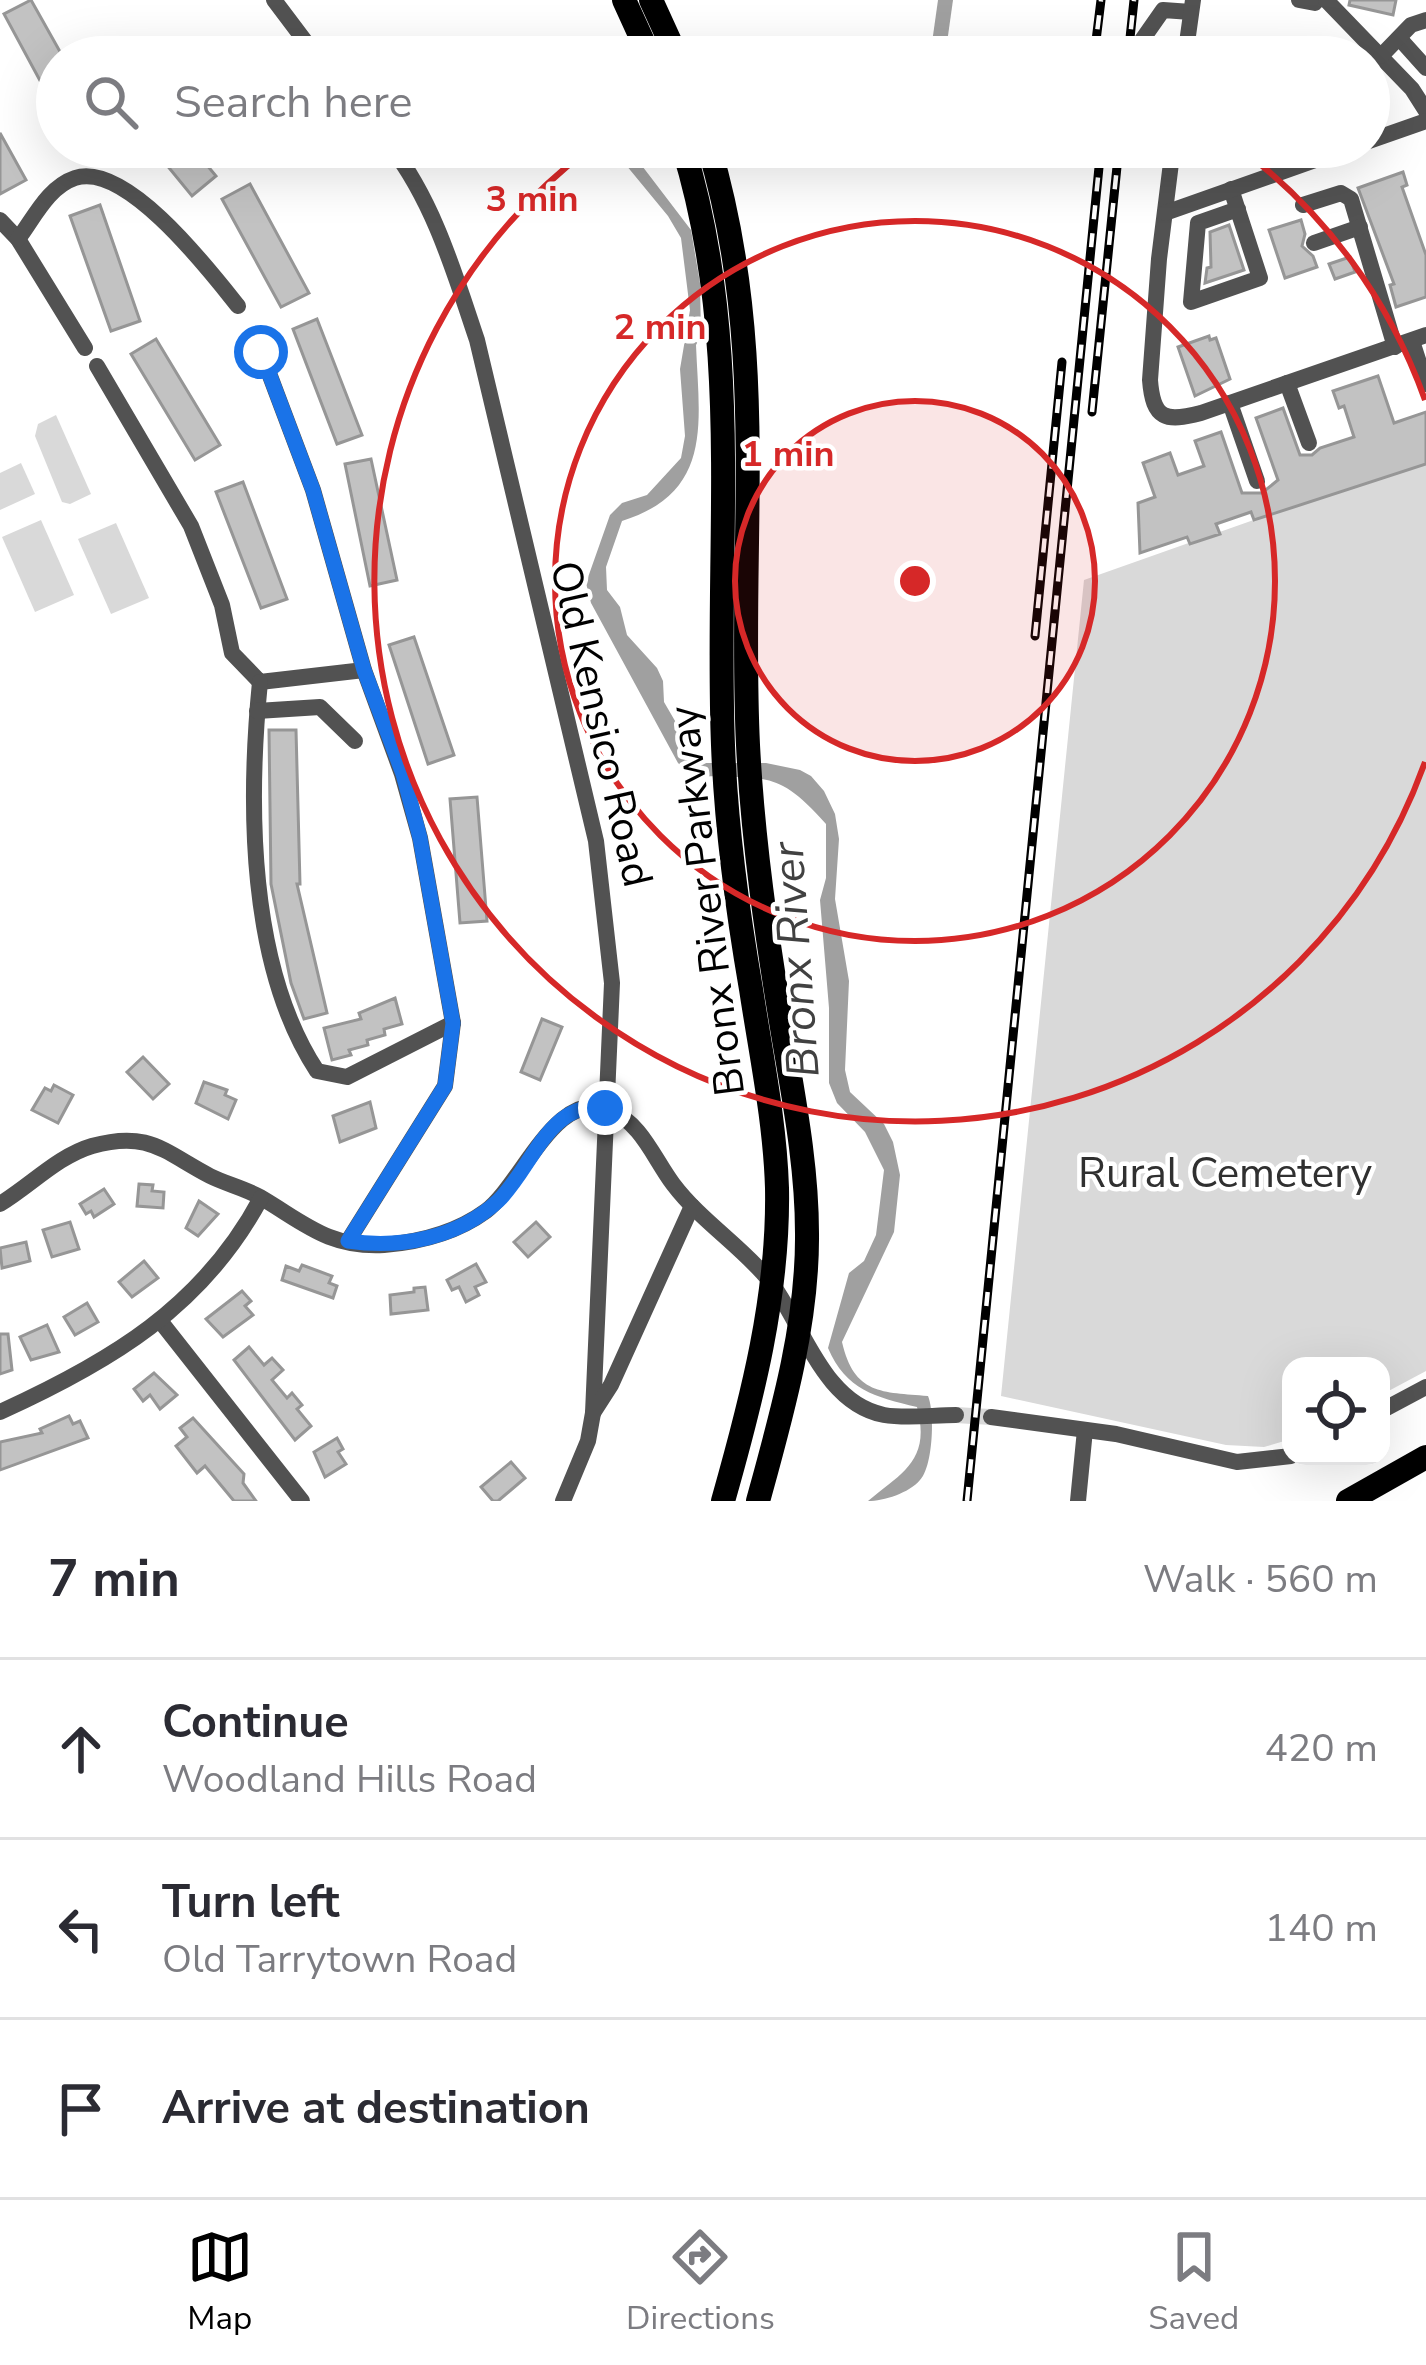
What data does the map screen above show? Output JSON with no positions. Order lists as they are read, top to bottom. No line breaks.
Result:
{"streets":{"highway":["Bronx River Parkway"],"street":["Old Kensico Road"]},"water":["Bronx River"],"parks":["Rural Cemetery"],"page":{"search":"Search here","heading":["7 min","Walk · 560 m"],"list":[["Continue","Woodland Hills Road","420 m"],["Turn left","Old Tarrytown Road","140 m"],"Arrive at destination"],"nav":["Map","Directions","Saved"]},"rings":["3 min","2 min","1 min"]}
